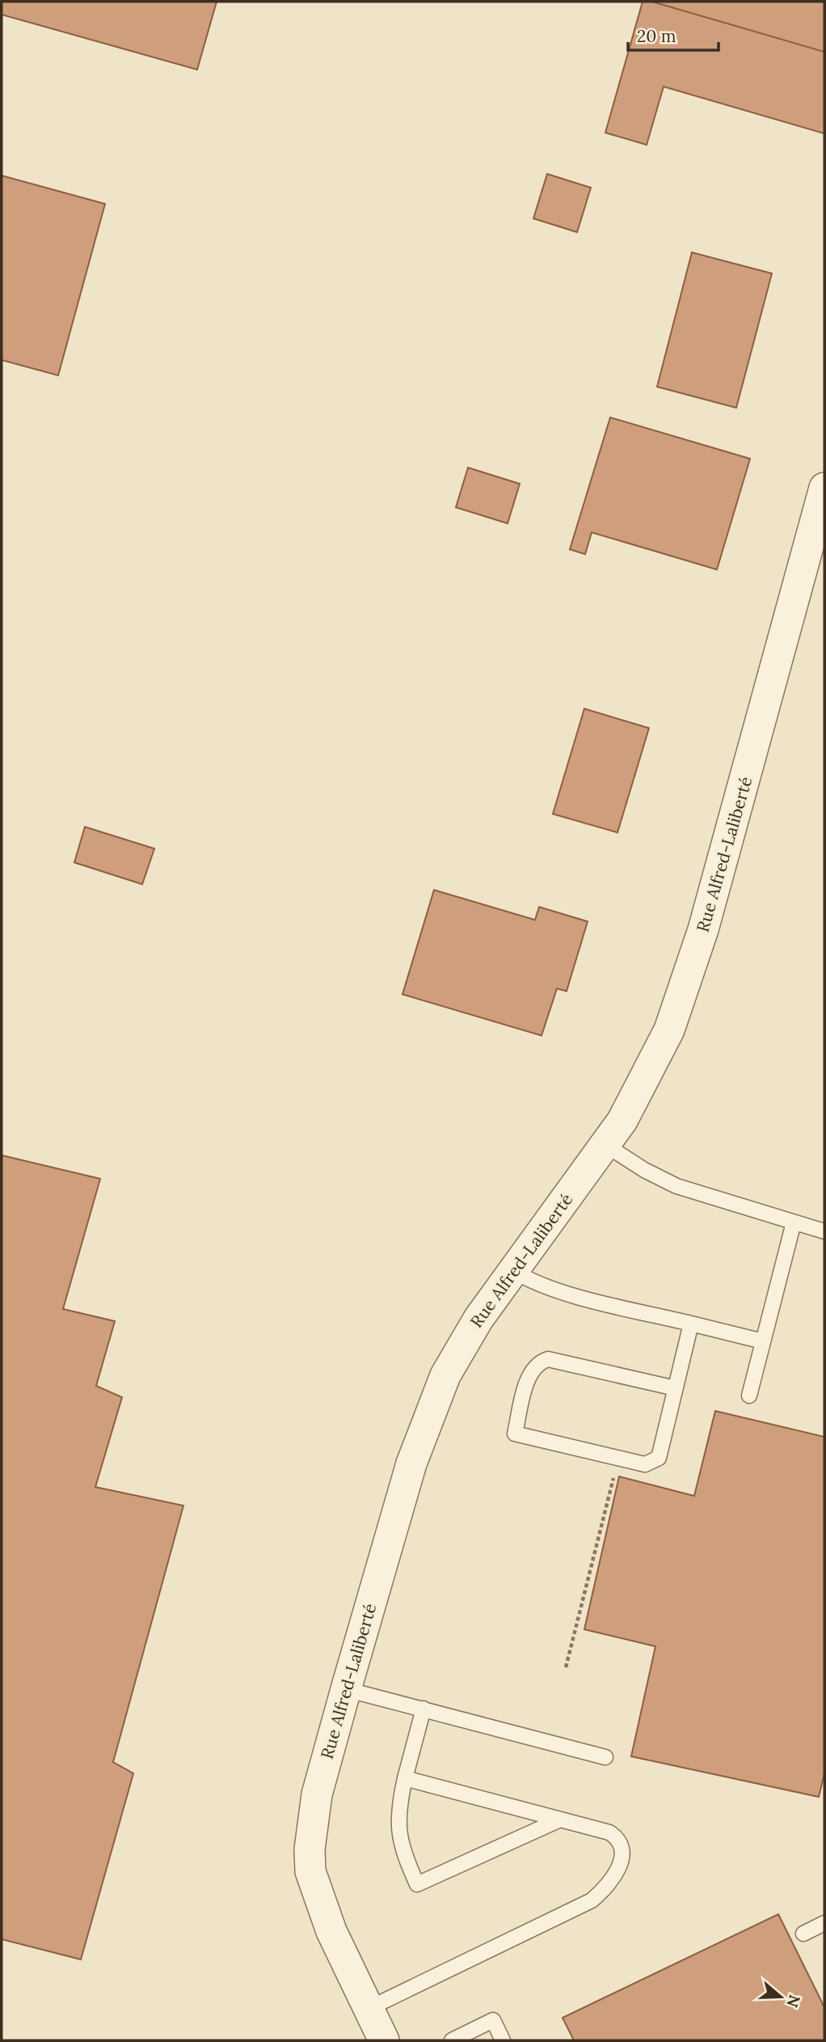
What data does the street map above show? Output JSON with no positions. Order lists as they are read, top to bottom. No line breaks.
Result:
{"streets":{"street":["Rue Alfred-Laliberté"]},"scale_bar":"20 m","north":"right"}
